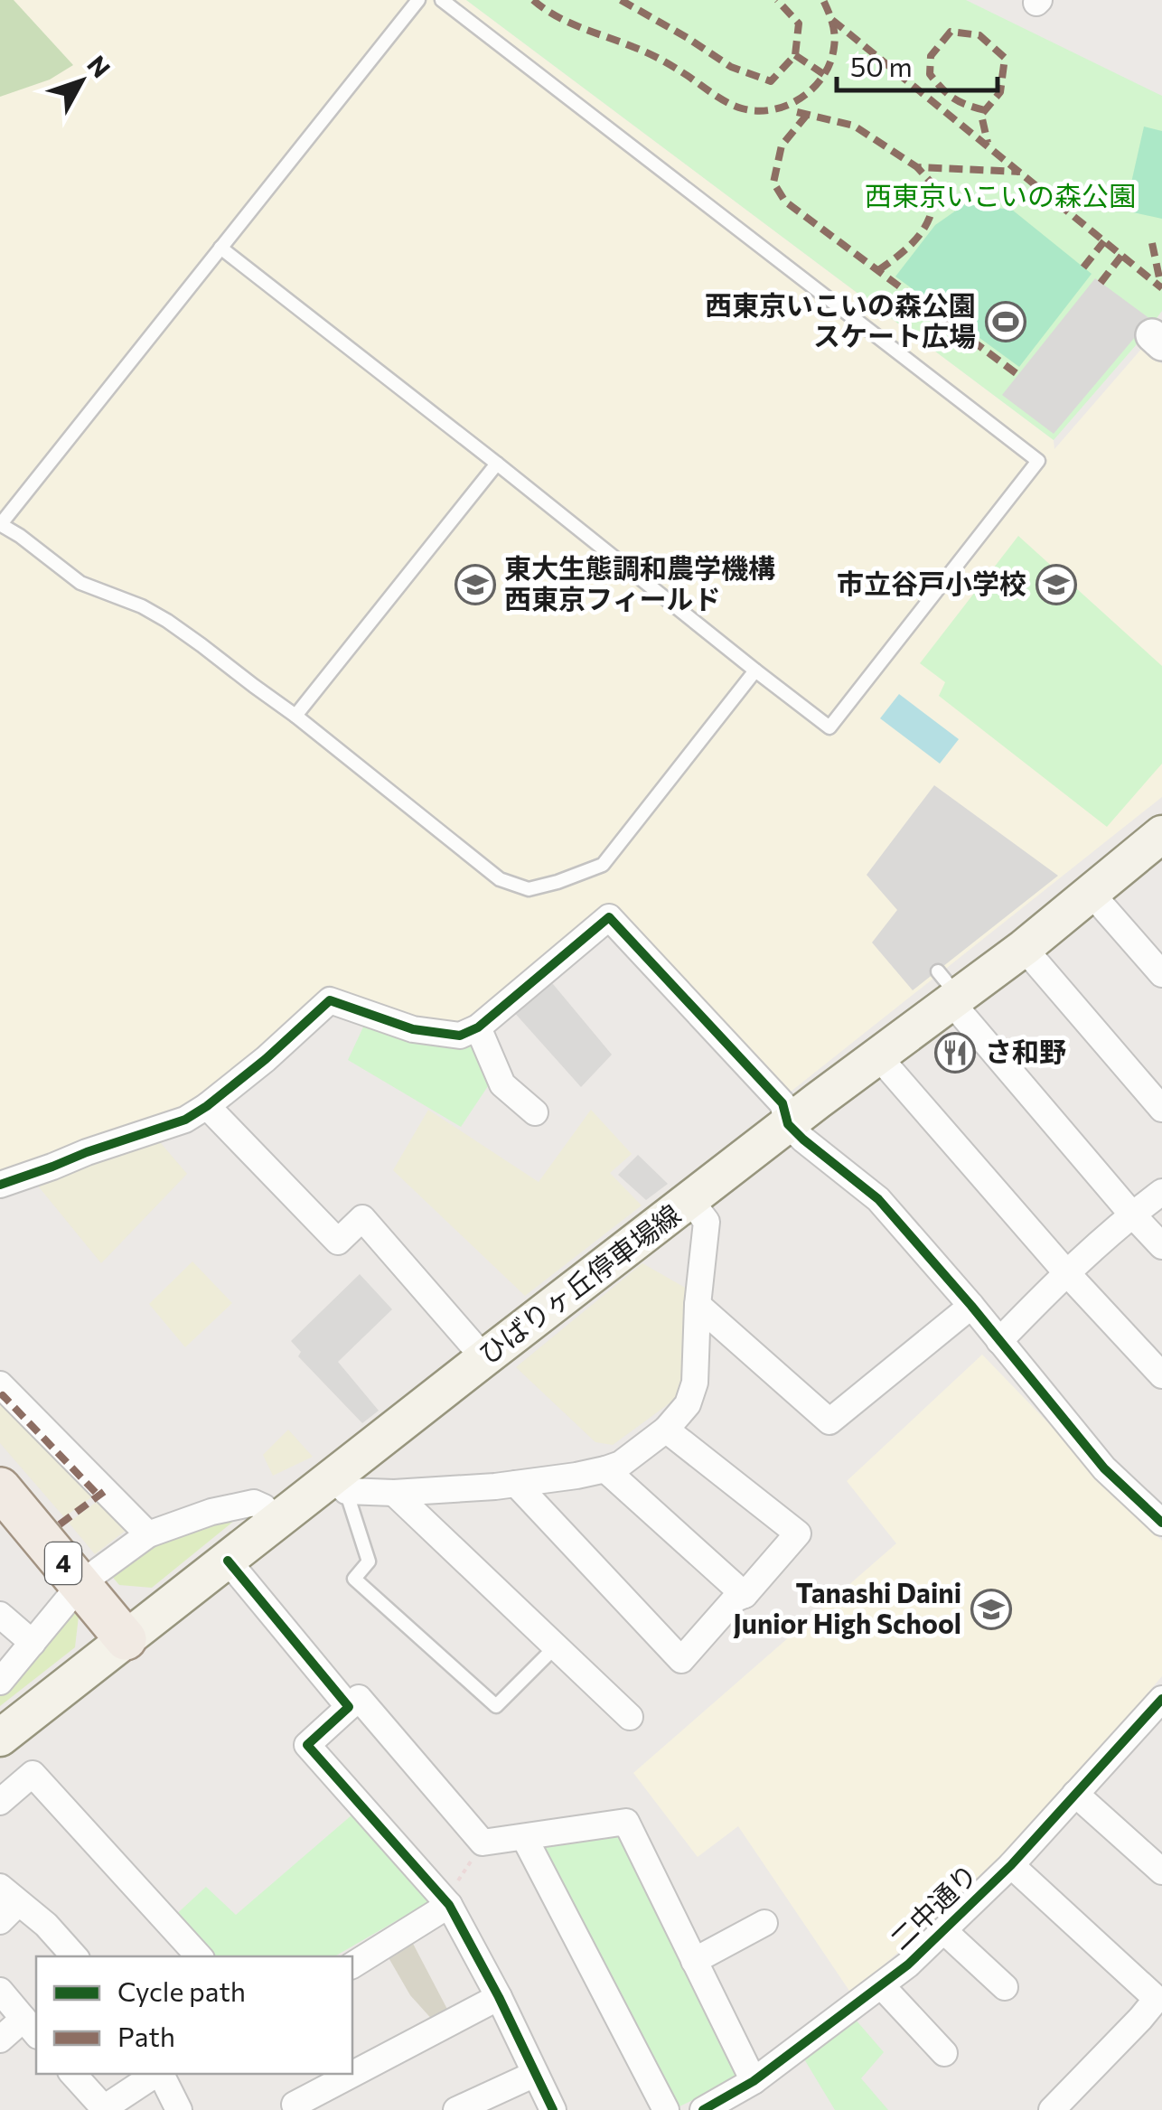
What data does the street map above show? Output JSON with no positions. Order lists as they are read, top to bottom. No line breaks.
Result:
{"streets":{"main road":["ひばりヶ丘停車場線","4"],"street":["二中通り"]},"crossings":[["ひばりヶ丘停車場線","4"]],"parks":["西東京いこいの森公園"],"places":{"sports":["西東京いこいの森公園 スケート広場"],"school or university":["東大生態調和農学機構 西東京フィールド","市立谷戸小学校","Tanashi Daini Junior High School"],"restaurant":["さ和野"]},"legend":["Cycle path","Path"],"scale_bar":"50 m","north":"top right"}
